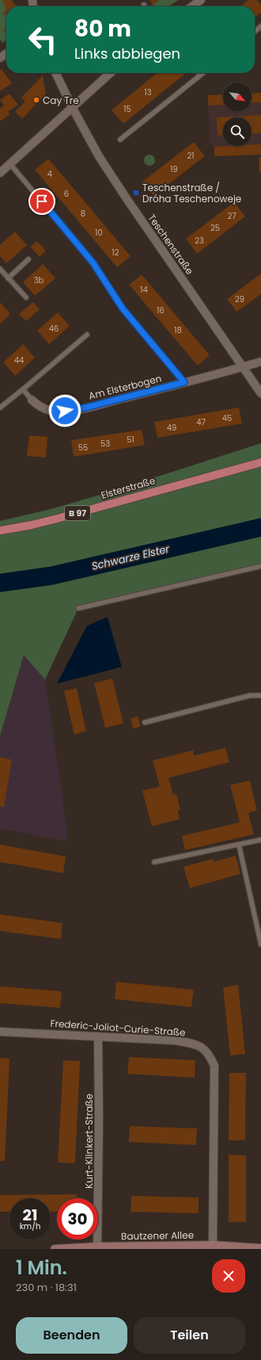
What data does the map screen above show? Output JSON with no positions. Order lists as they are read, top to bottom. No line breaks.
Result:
{"streets":{"main road":["Elsterstraße","B 97"],"street":["Teschenstraße","Am Elsterbogen","Frederic-Joliot-Curie-Straße","Kurt-Klinkert-Straße","Bautzener Allee"]},"crossings":[["Teschenstraße","Am Elsterbogen"],["Frederic-Joliot-Curie-Straße","Kurt-Klinkert-Straße"],["Frederic-Joliot-Curie-Straße","Bautzener Allee"],["Kurt-Klinkert-Straße","Bautzener Allee"]],"water":["Schwarze Elster"],"places":{"other":["Cay Tre"],"transit":["Teschenstraße / Dróha Teschenoweje"]},"house_numbers":["13","15","21","19","4","6","8","27","25","10","23","12","3b","14","29","16","46","18","44","45","47","49","51","53","55"],"north":"bottom right","page":{"turn":["80 m","Links abbiegen"],"speed":"21 km/h","limit":"30","heading":["1 Min.","230 m · 18:31"],"buttons":["Beenden","Teilen"]}}
